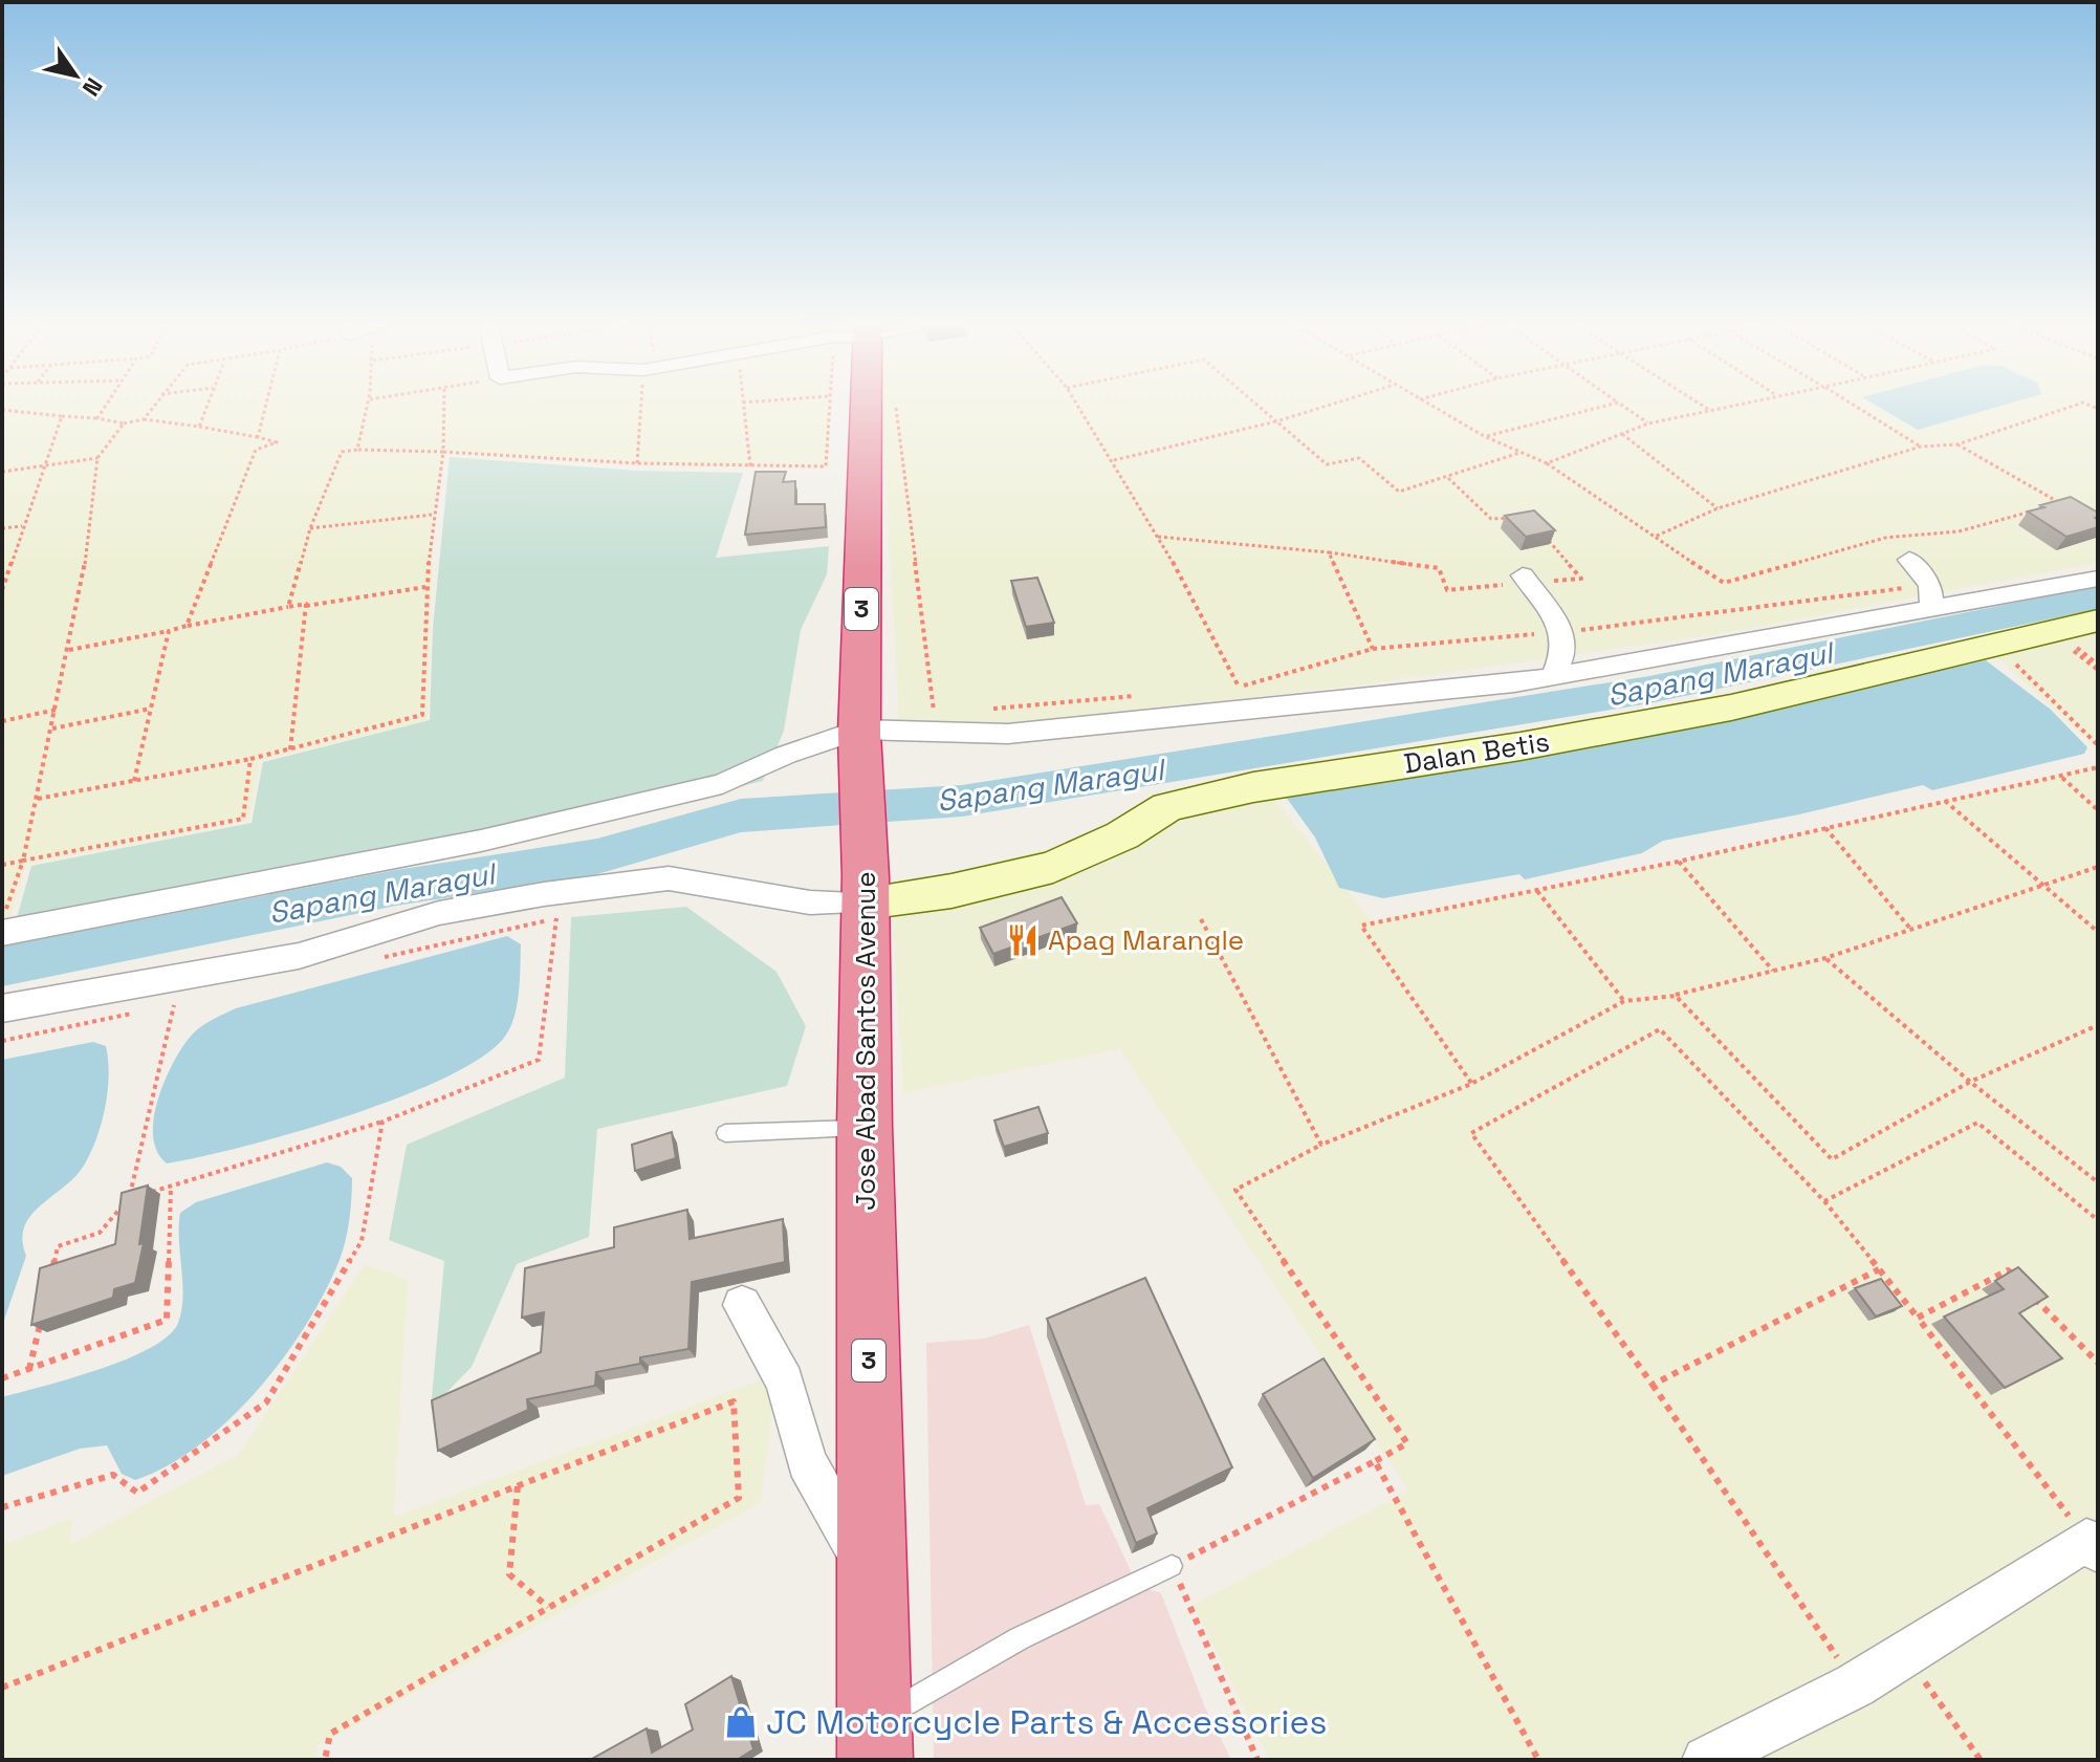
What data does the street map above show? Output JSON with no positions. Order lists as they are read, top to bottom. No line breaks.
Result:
{"streets":{"highway":["3","Jose Abad Santos Avenue"],"street":["Dalan Betis"]},"crossings":[["Dalan Betis","Jose Abad Santos Avenue"]],"water":["Sapang Maragul"],"places":{"restaurant":["Apag Marangle"],"shop":["JC Motorcycle Parts & Accessories"]},"north":"bottom right"}
